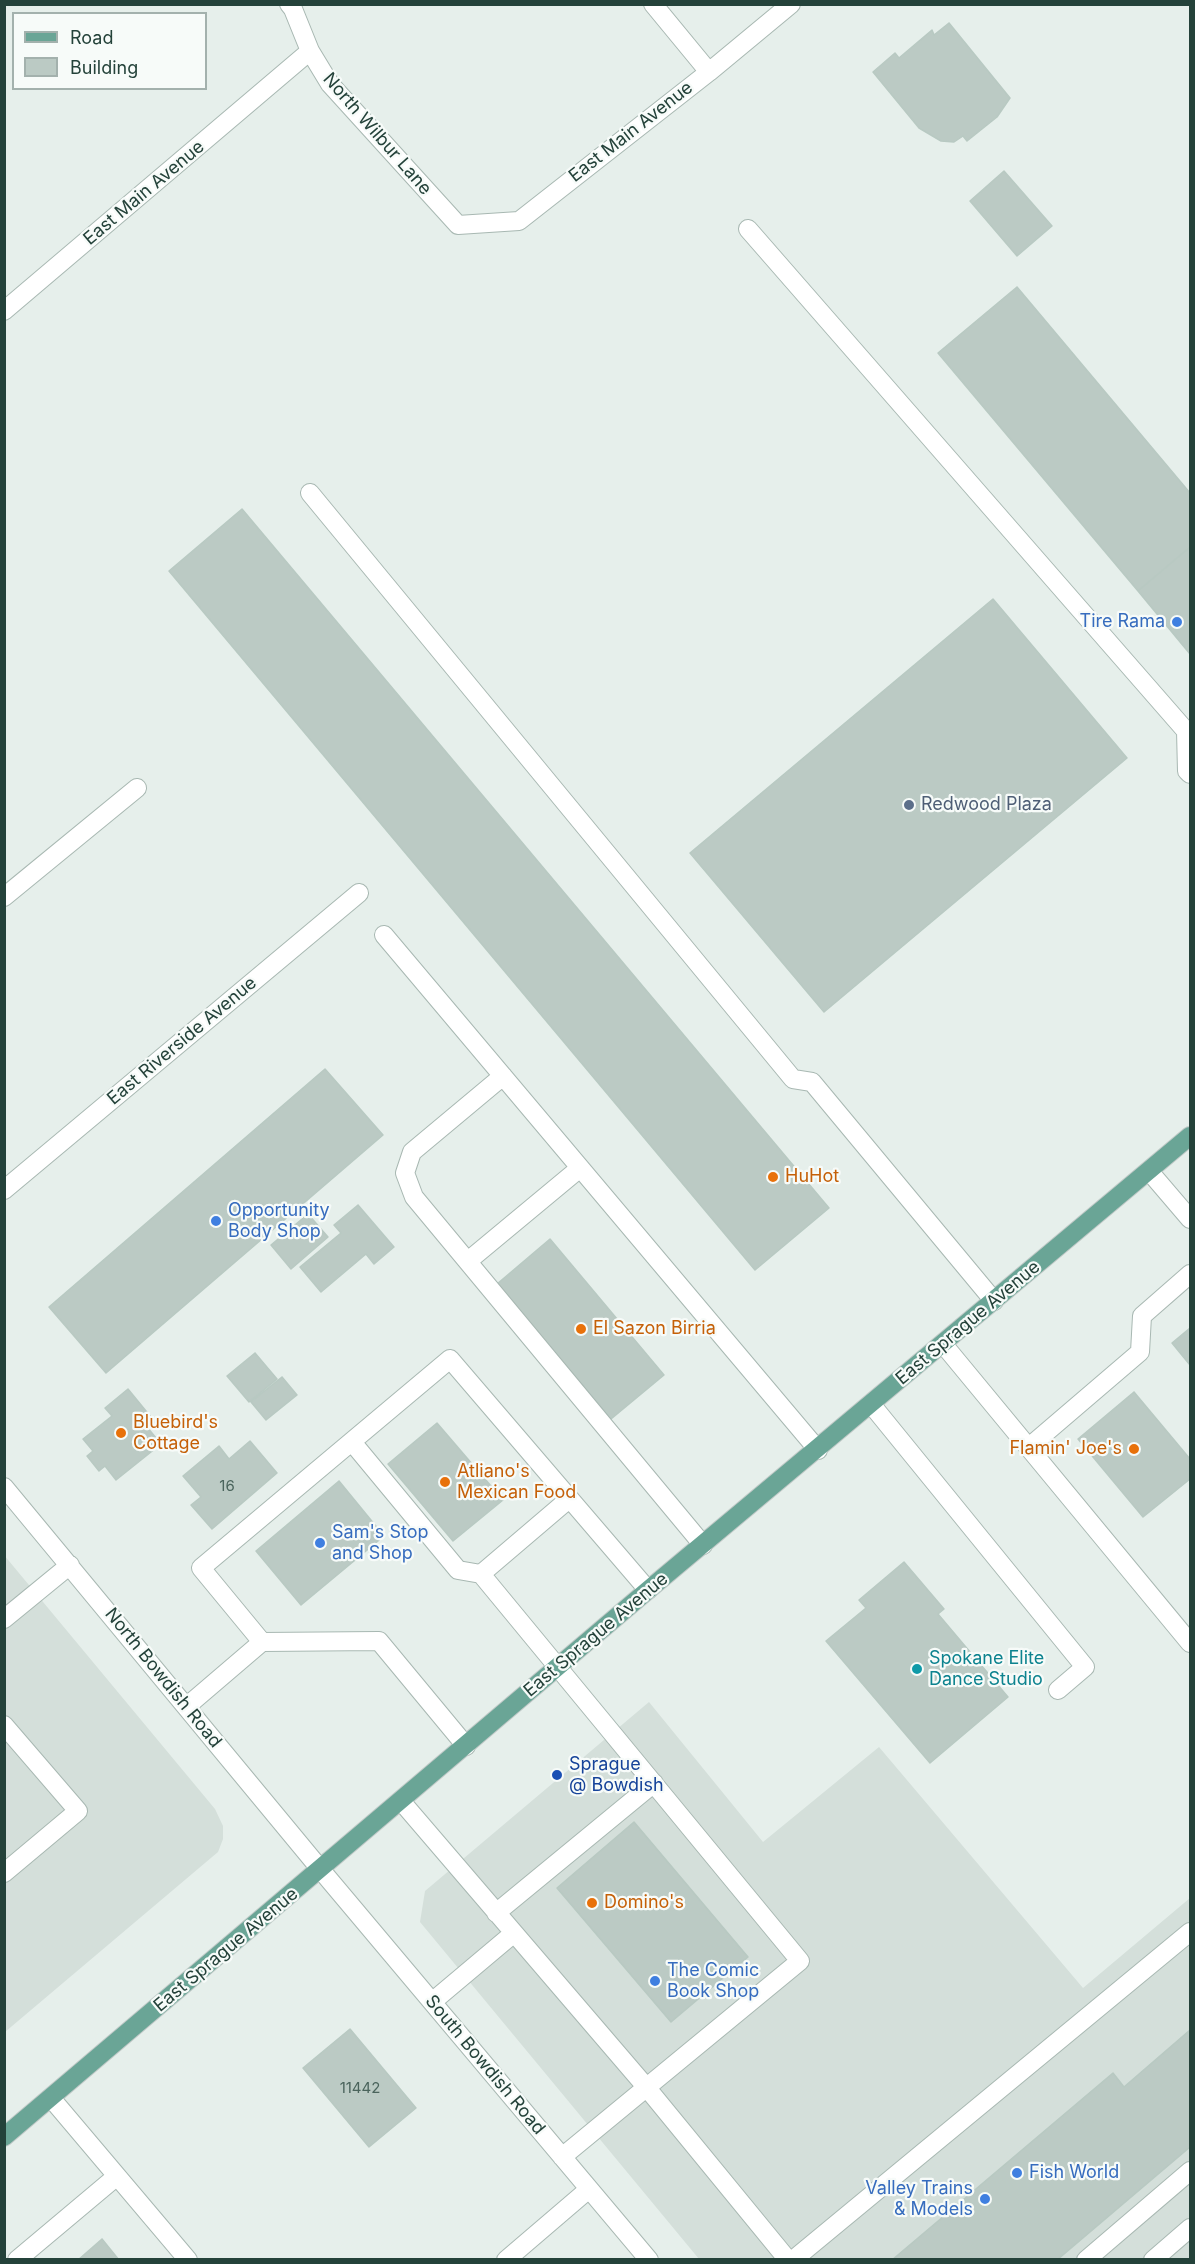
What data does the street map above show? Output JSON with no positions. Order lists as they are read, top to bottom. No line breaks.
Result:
{"streets":{"main road":["East Sprague Avenue"],"street":["East Main Avenue","North Wilbur Lane","East Riverside Avenue","North Bowdish Road","South Bowdish Road"]},"crossings":[["East Main Avenue","North Wilbur Lane"],["East Sprague Avenue","North Bowdish Road"],["East Sprague Avenue","South Bowdish Road"],["North Bowdish Road","South Bowdish Road"]],"places":["Tire Rama","Redwood Plaza","HuHot","Opportunity Body Shop","El Sazon Birria","Bluebird's Cottage","Flamin' Joe's","Atliano's Mexican Food","Sam's Stop and Shop","Spokane Elite Dance Studio","Sprague @ Bowdish","Domino's","The Comic Book Shop","Fish World","Valley Trains & Models"],"house_numbers":["16","11442"],"legend":["Road","Building"]}
